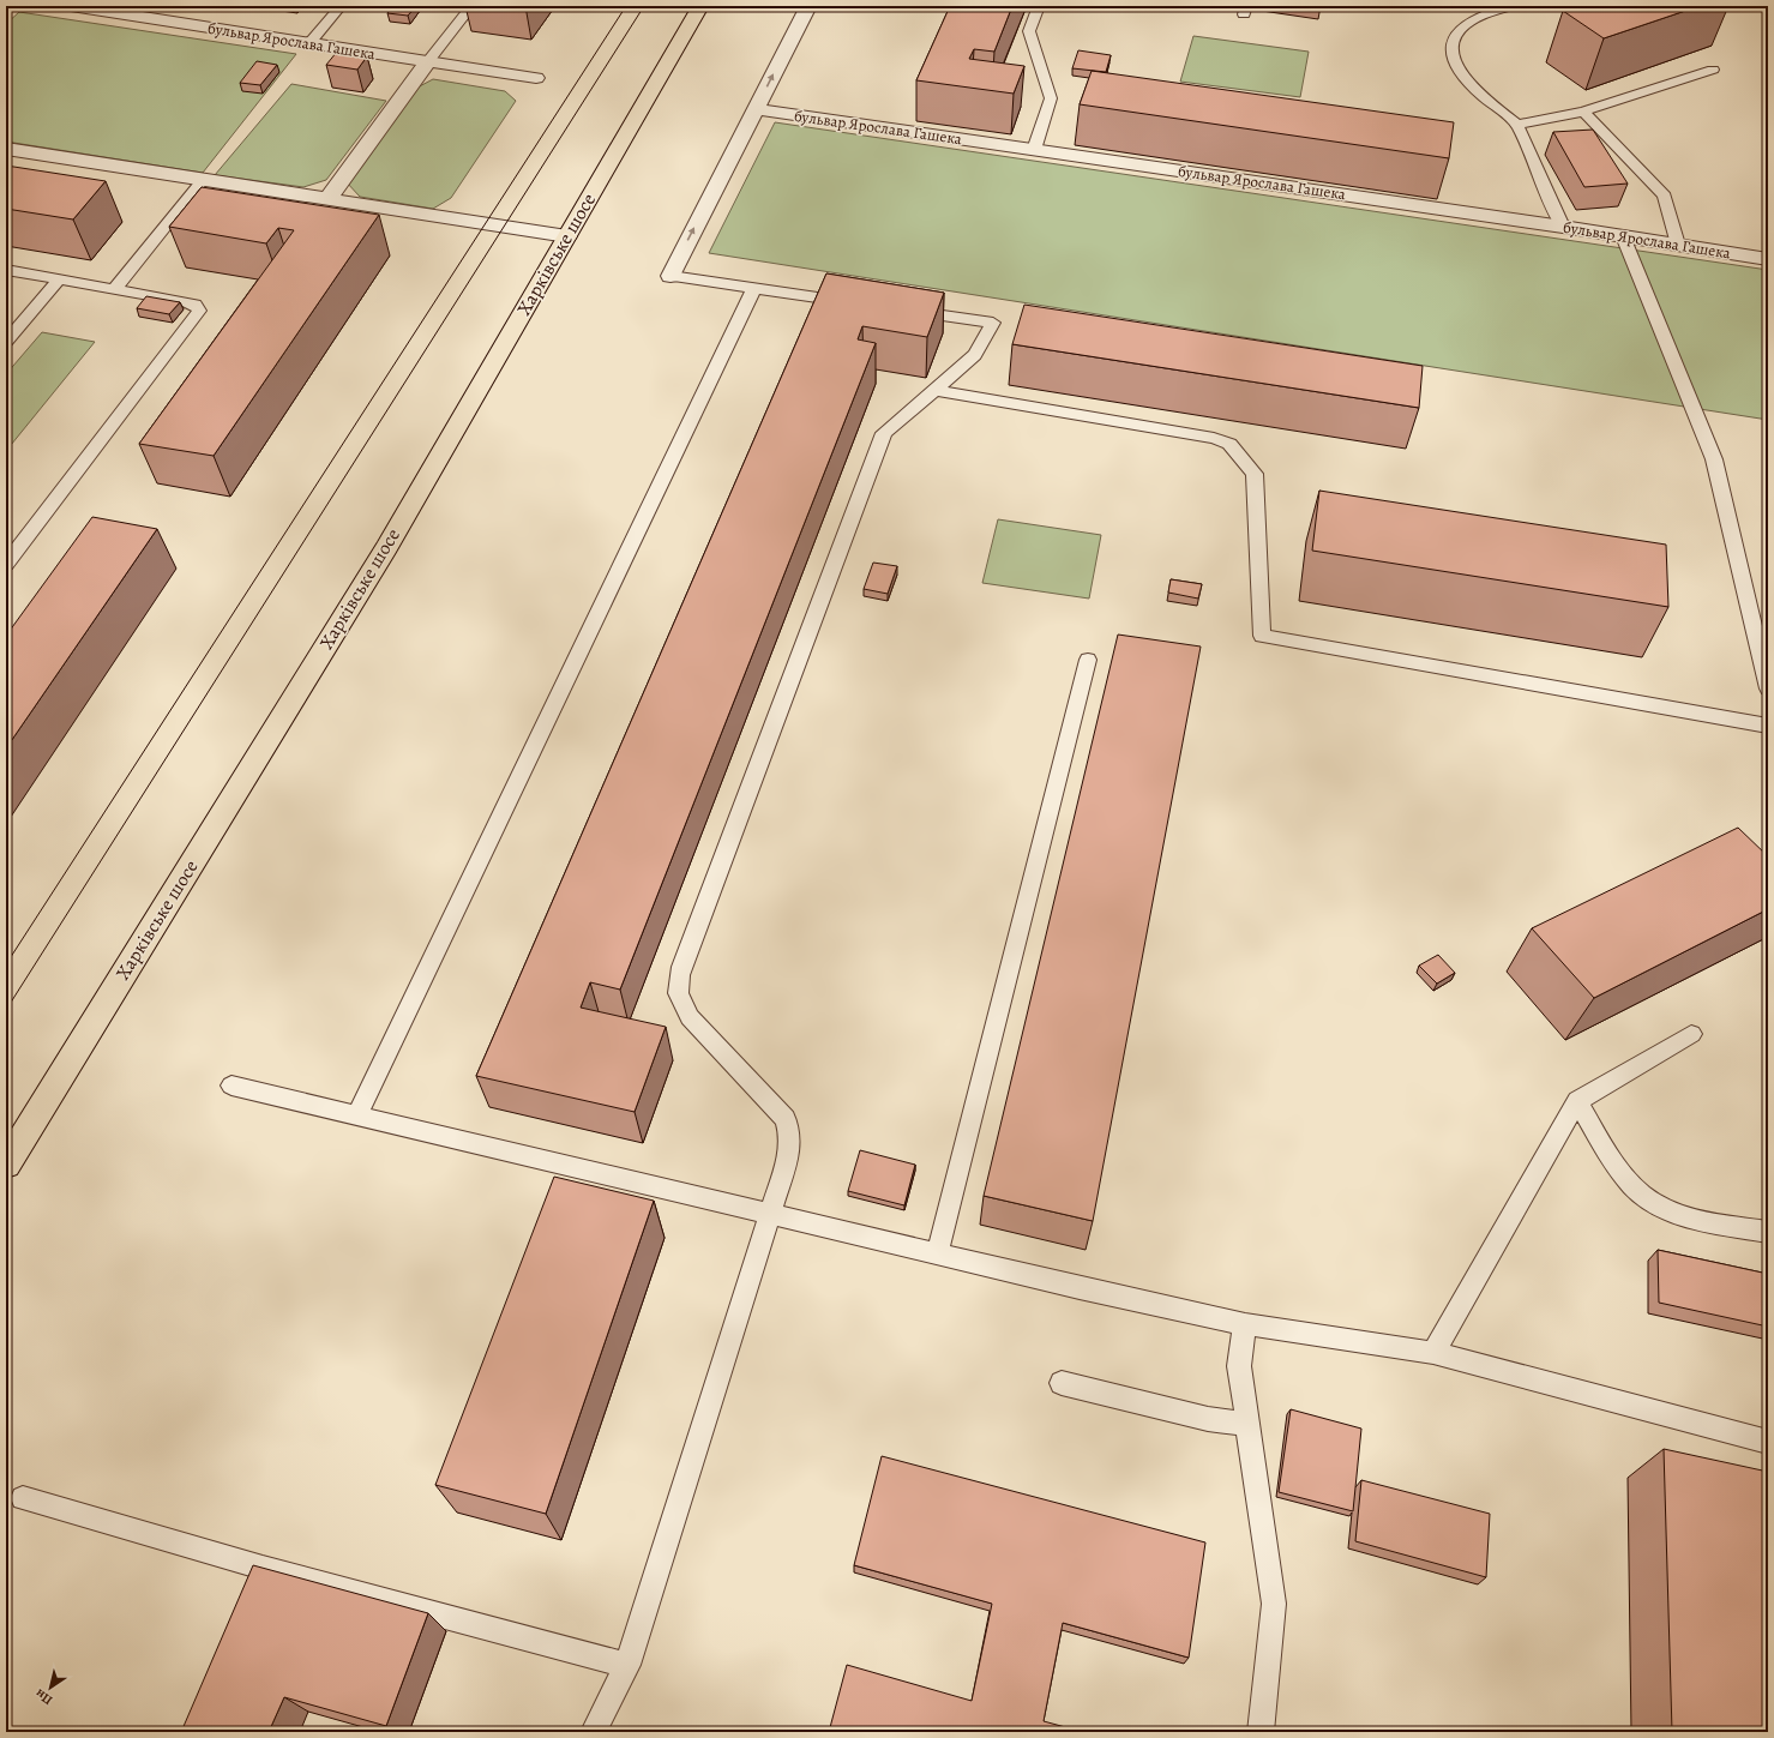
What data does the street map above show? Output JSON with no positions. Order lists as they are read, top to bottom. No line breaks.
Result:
{"streets":{"main road":["Харківське шосе"],"street":["бульвар Ярослава Гашека"]},"north":"bottom left"}
